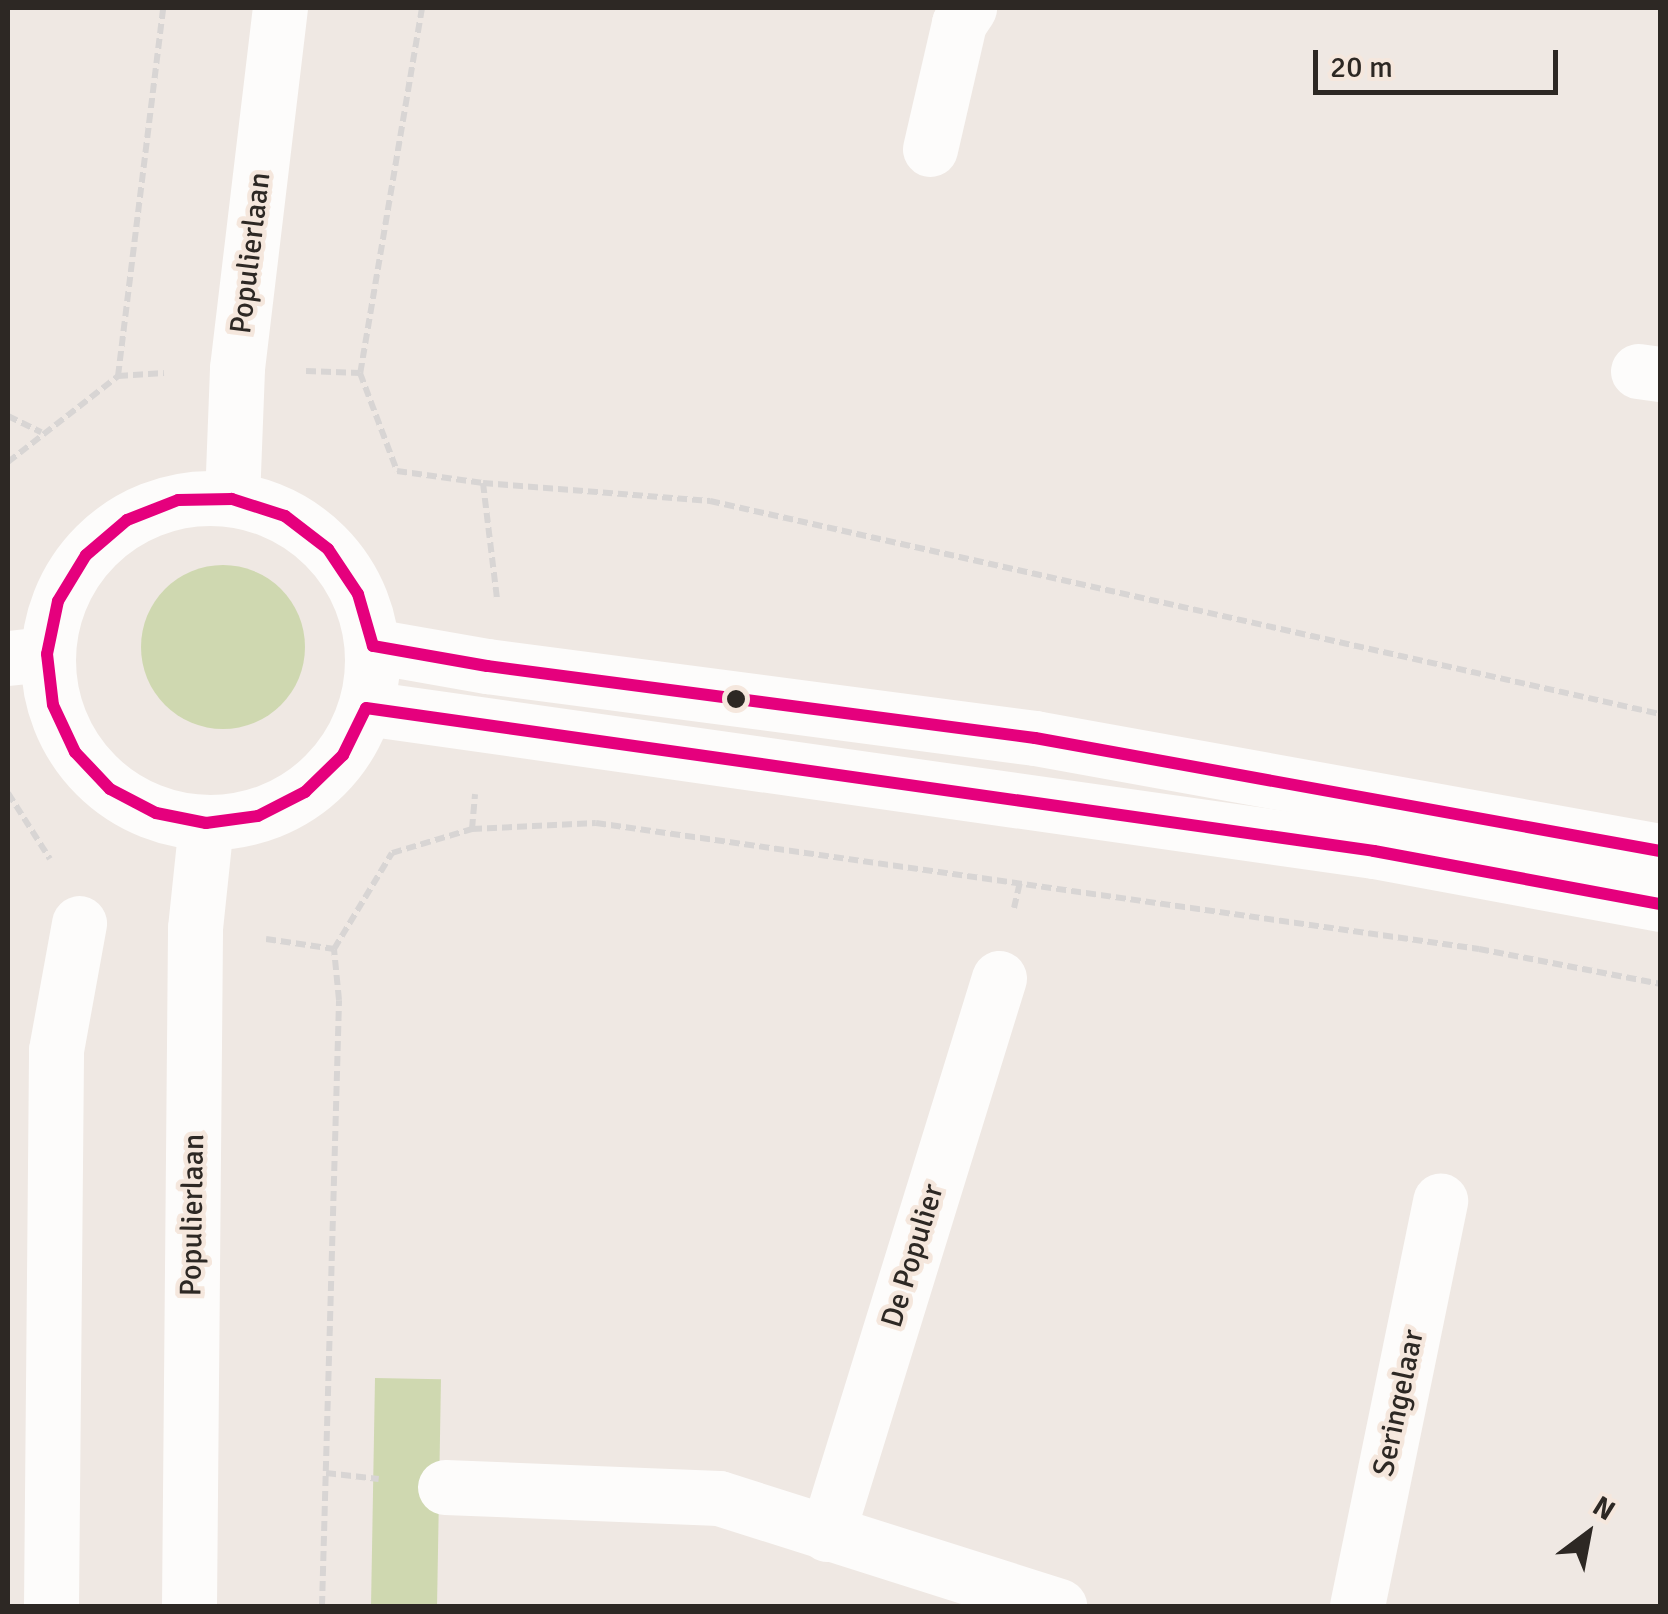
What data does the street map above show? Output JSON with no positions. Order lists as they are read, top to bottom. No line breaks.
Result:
{"streets":{"street":["Populierlaan","De Populier","Seringelaar"]},"scale_bar":"20 m","north":"top right"}
